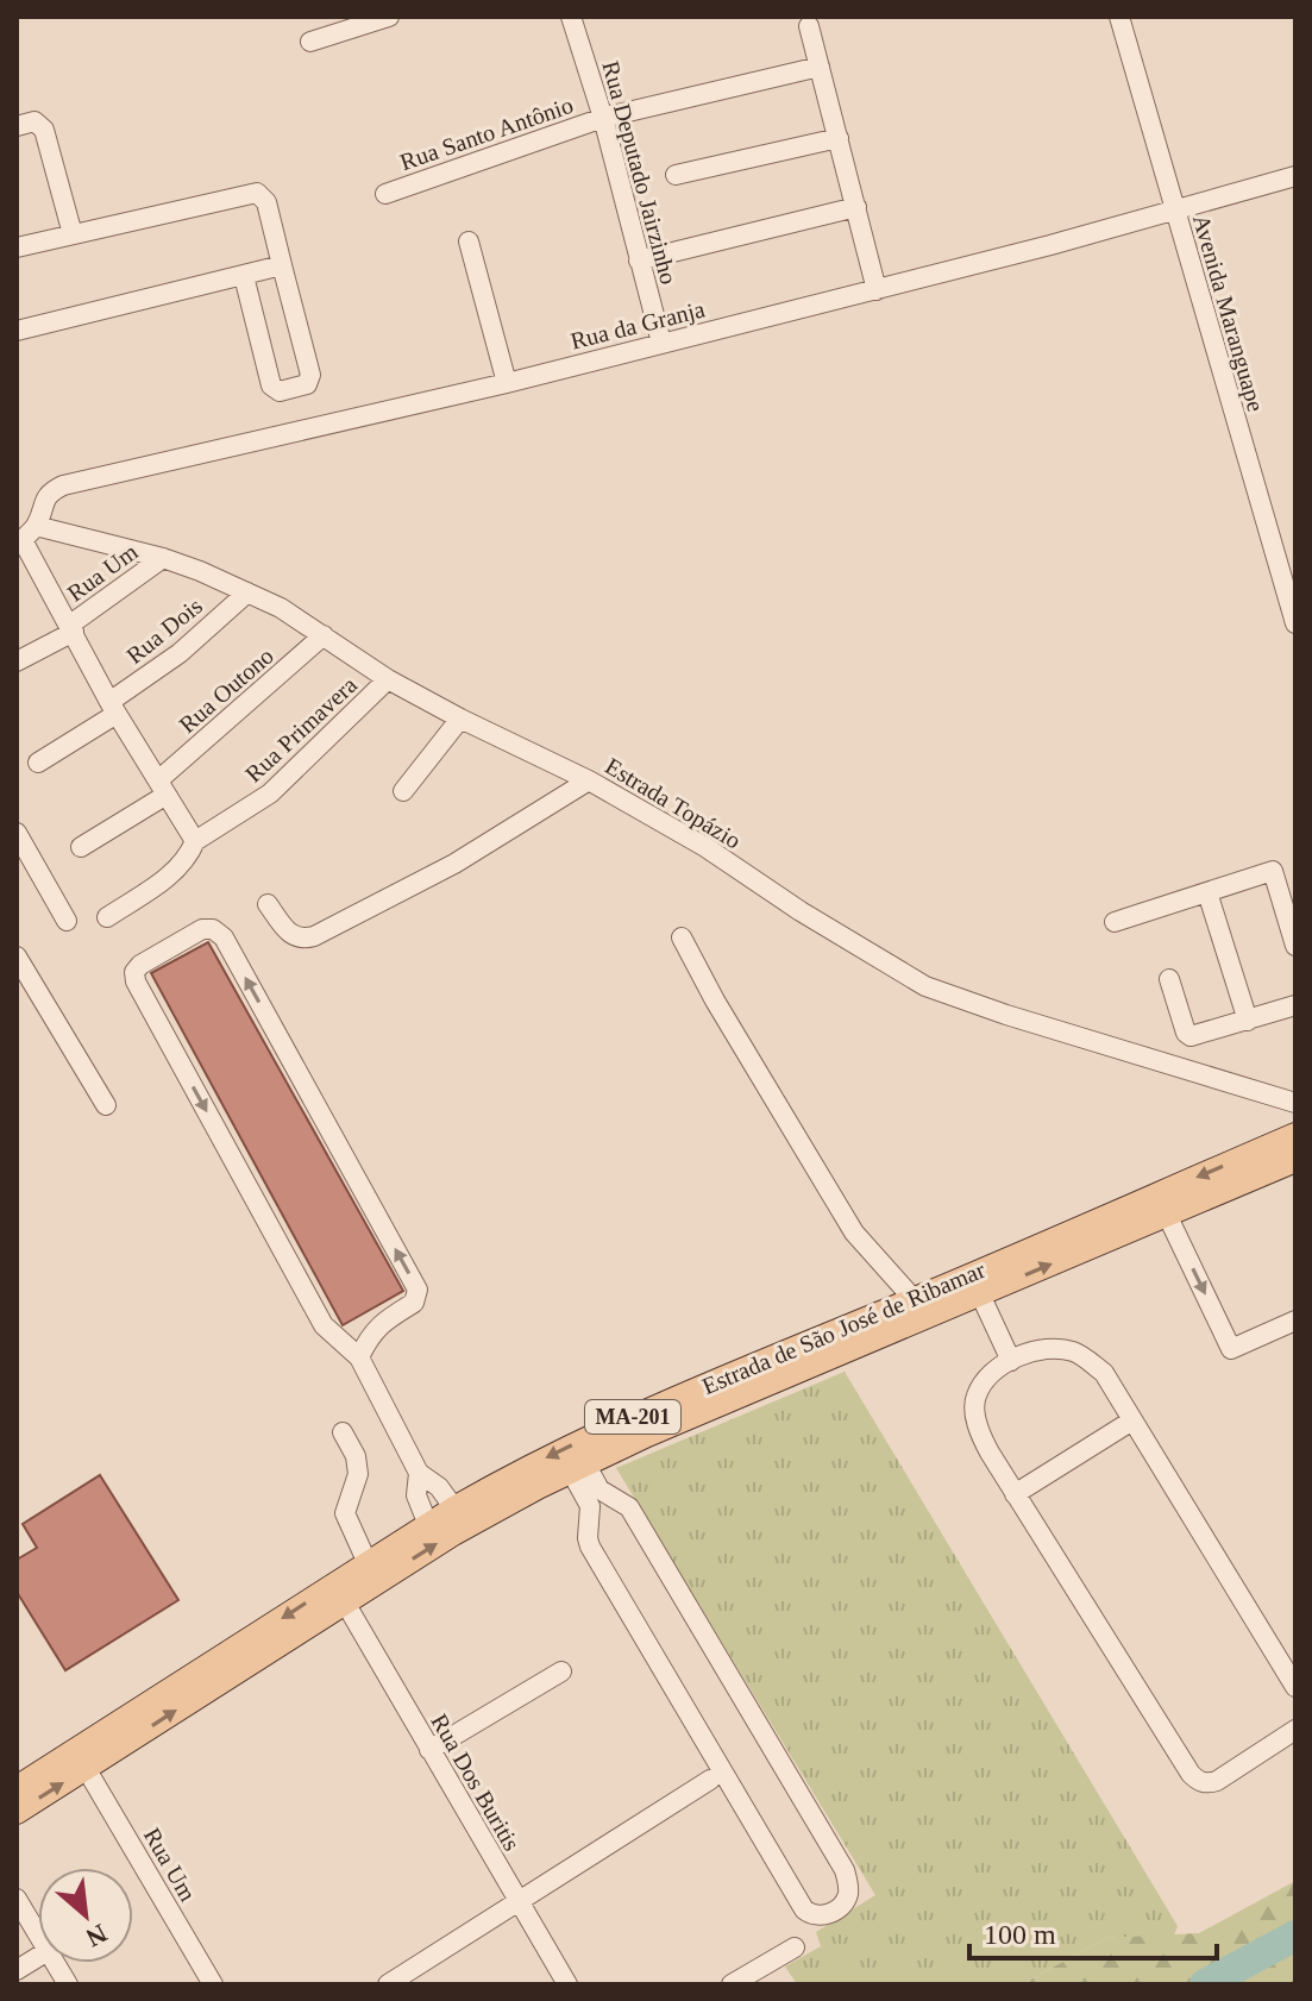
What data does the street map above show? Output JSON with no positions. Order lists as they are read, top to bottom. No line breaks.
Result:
{"streets":{"main road":["Estrada de São José de Ribamar","MA-201"],"street":["Rua Santo Antônio","Rua Deputado Jairzinho","Avenida Maranguape","Rua da Granja","Rua Um","Rua Dois","Rua Outono","Rua Primavera","Estrada Topázio","Rua Dos Buritis"]},"crossings":[["Rua Santo Antônio","Rua Deputado Jairzinho"],["Rua Deputado Jairzinho","Rua da Granja"],["Avenida Maranguape","Rua da Granja"],["Rua da Granja","Estrada Topázio"],["Rua Um","Estrada Topázio"],["Rua Um","Estrada de São José de Ribamar"],["Rua Dois","Estrada Topázio"],["Rua Outono","Estrada Topázio"],["Rua Primavera","Estrada Topázio"],["Estrada de São José de Ribamar","Rua Dos Buritis"]],"scale_bar":"100 m","north":"bottom right"}
